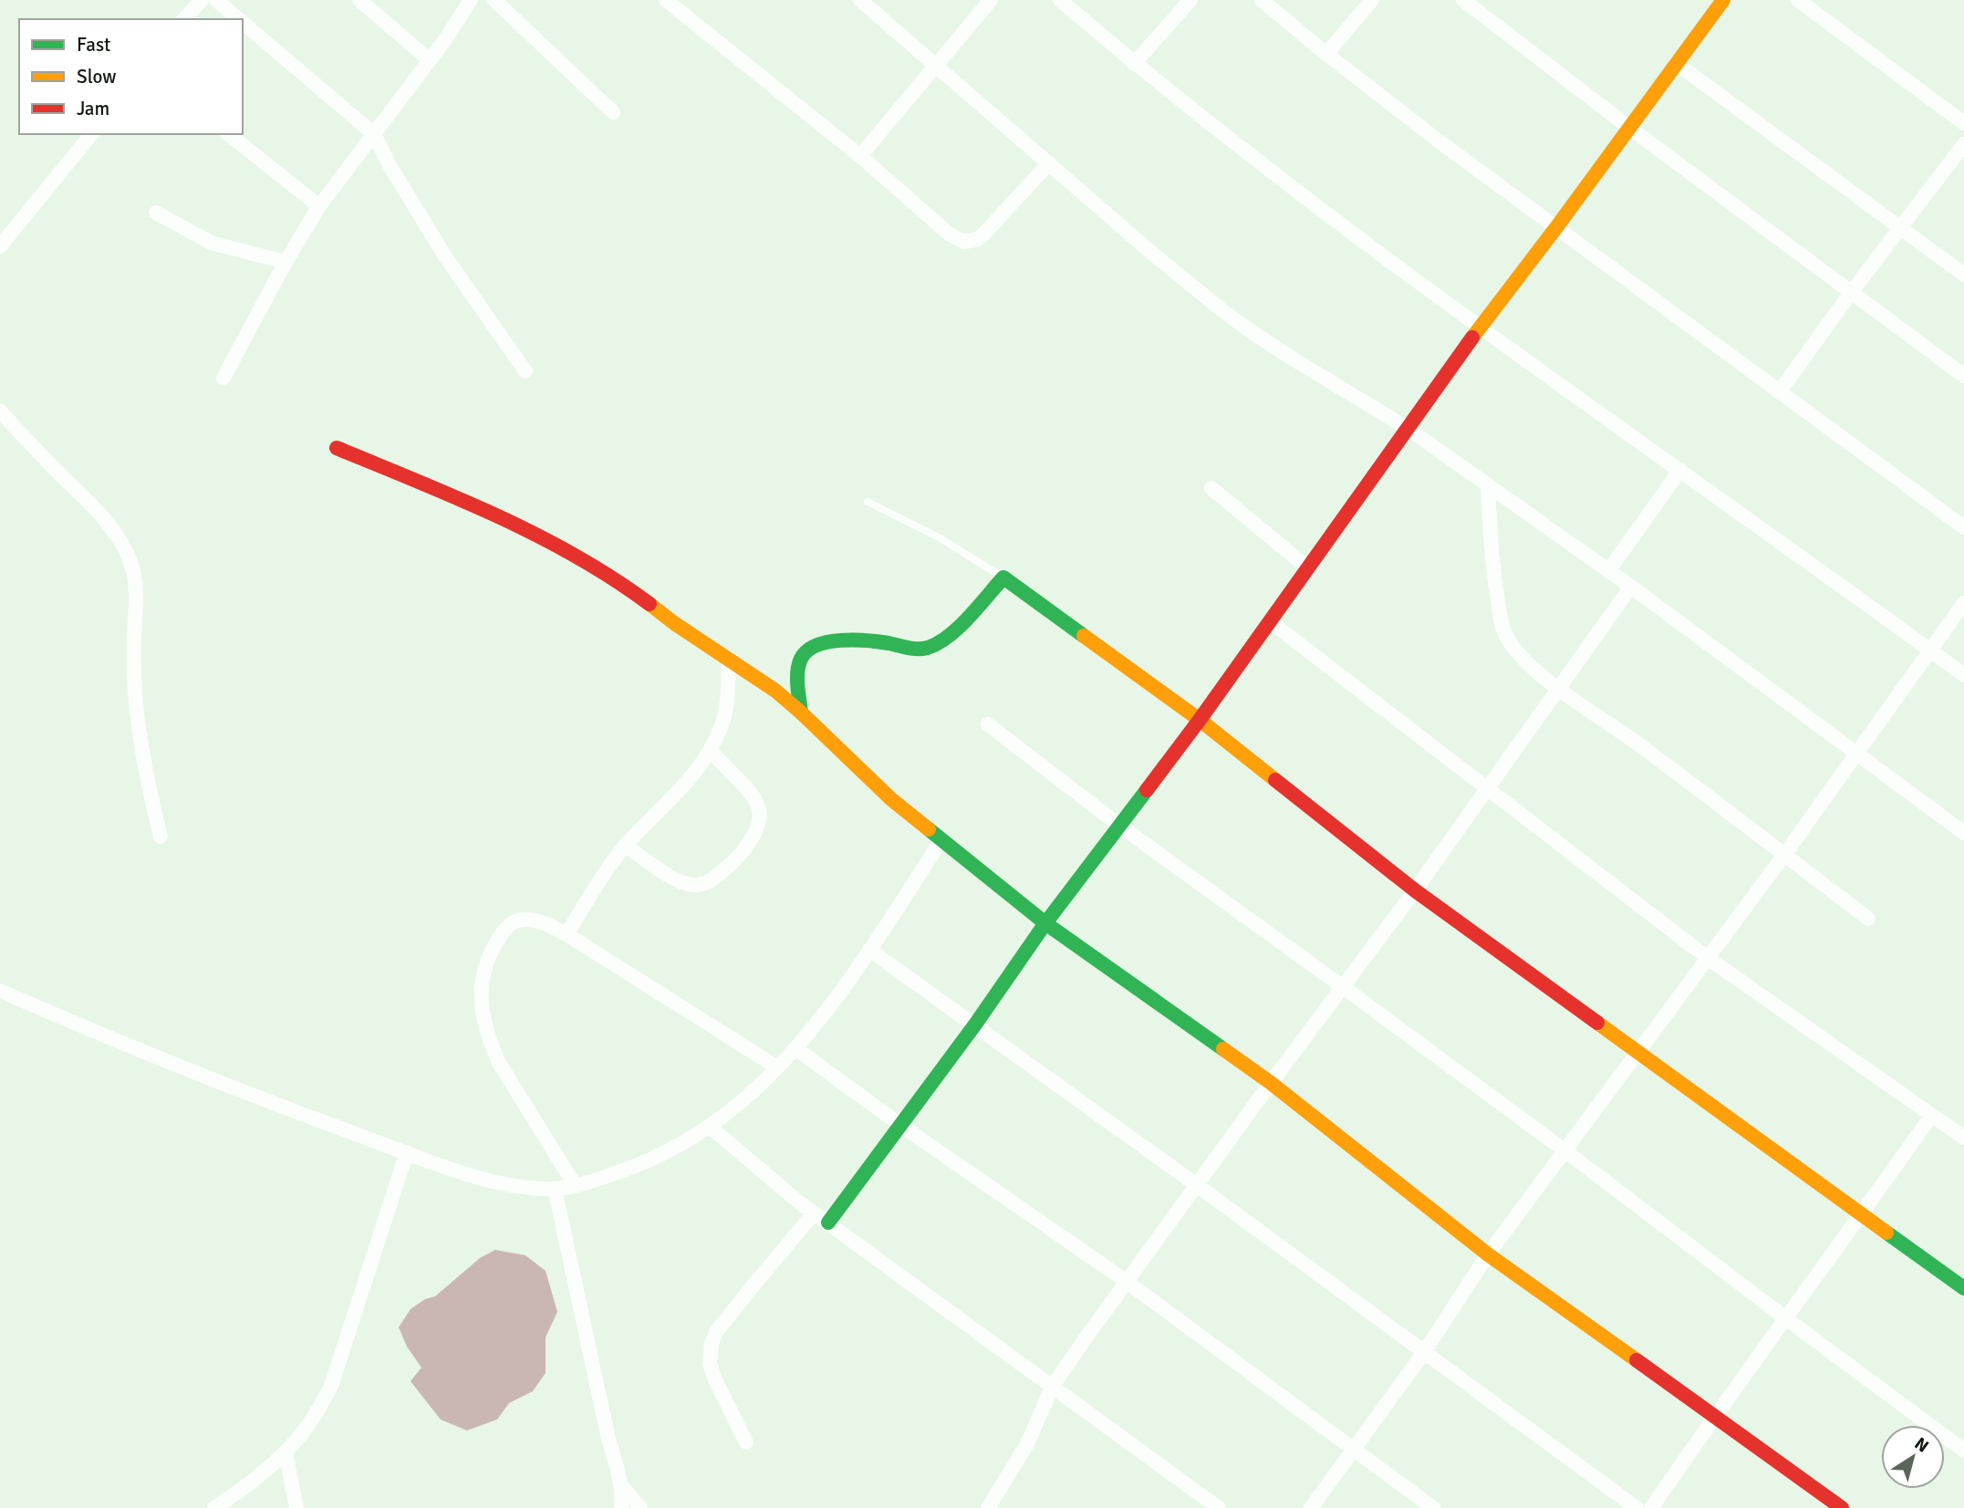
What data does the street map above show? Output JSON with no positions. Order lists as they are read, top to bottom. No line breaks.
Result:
{"legend":["Fast","Slow","Jam"],"north":"top right"}
